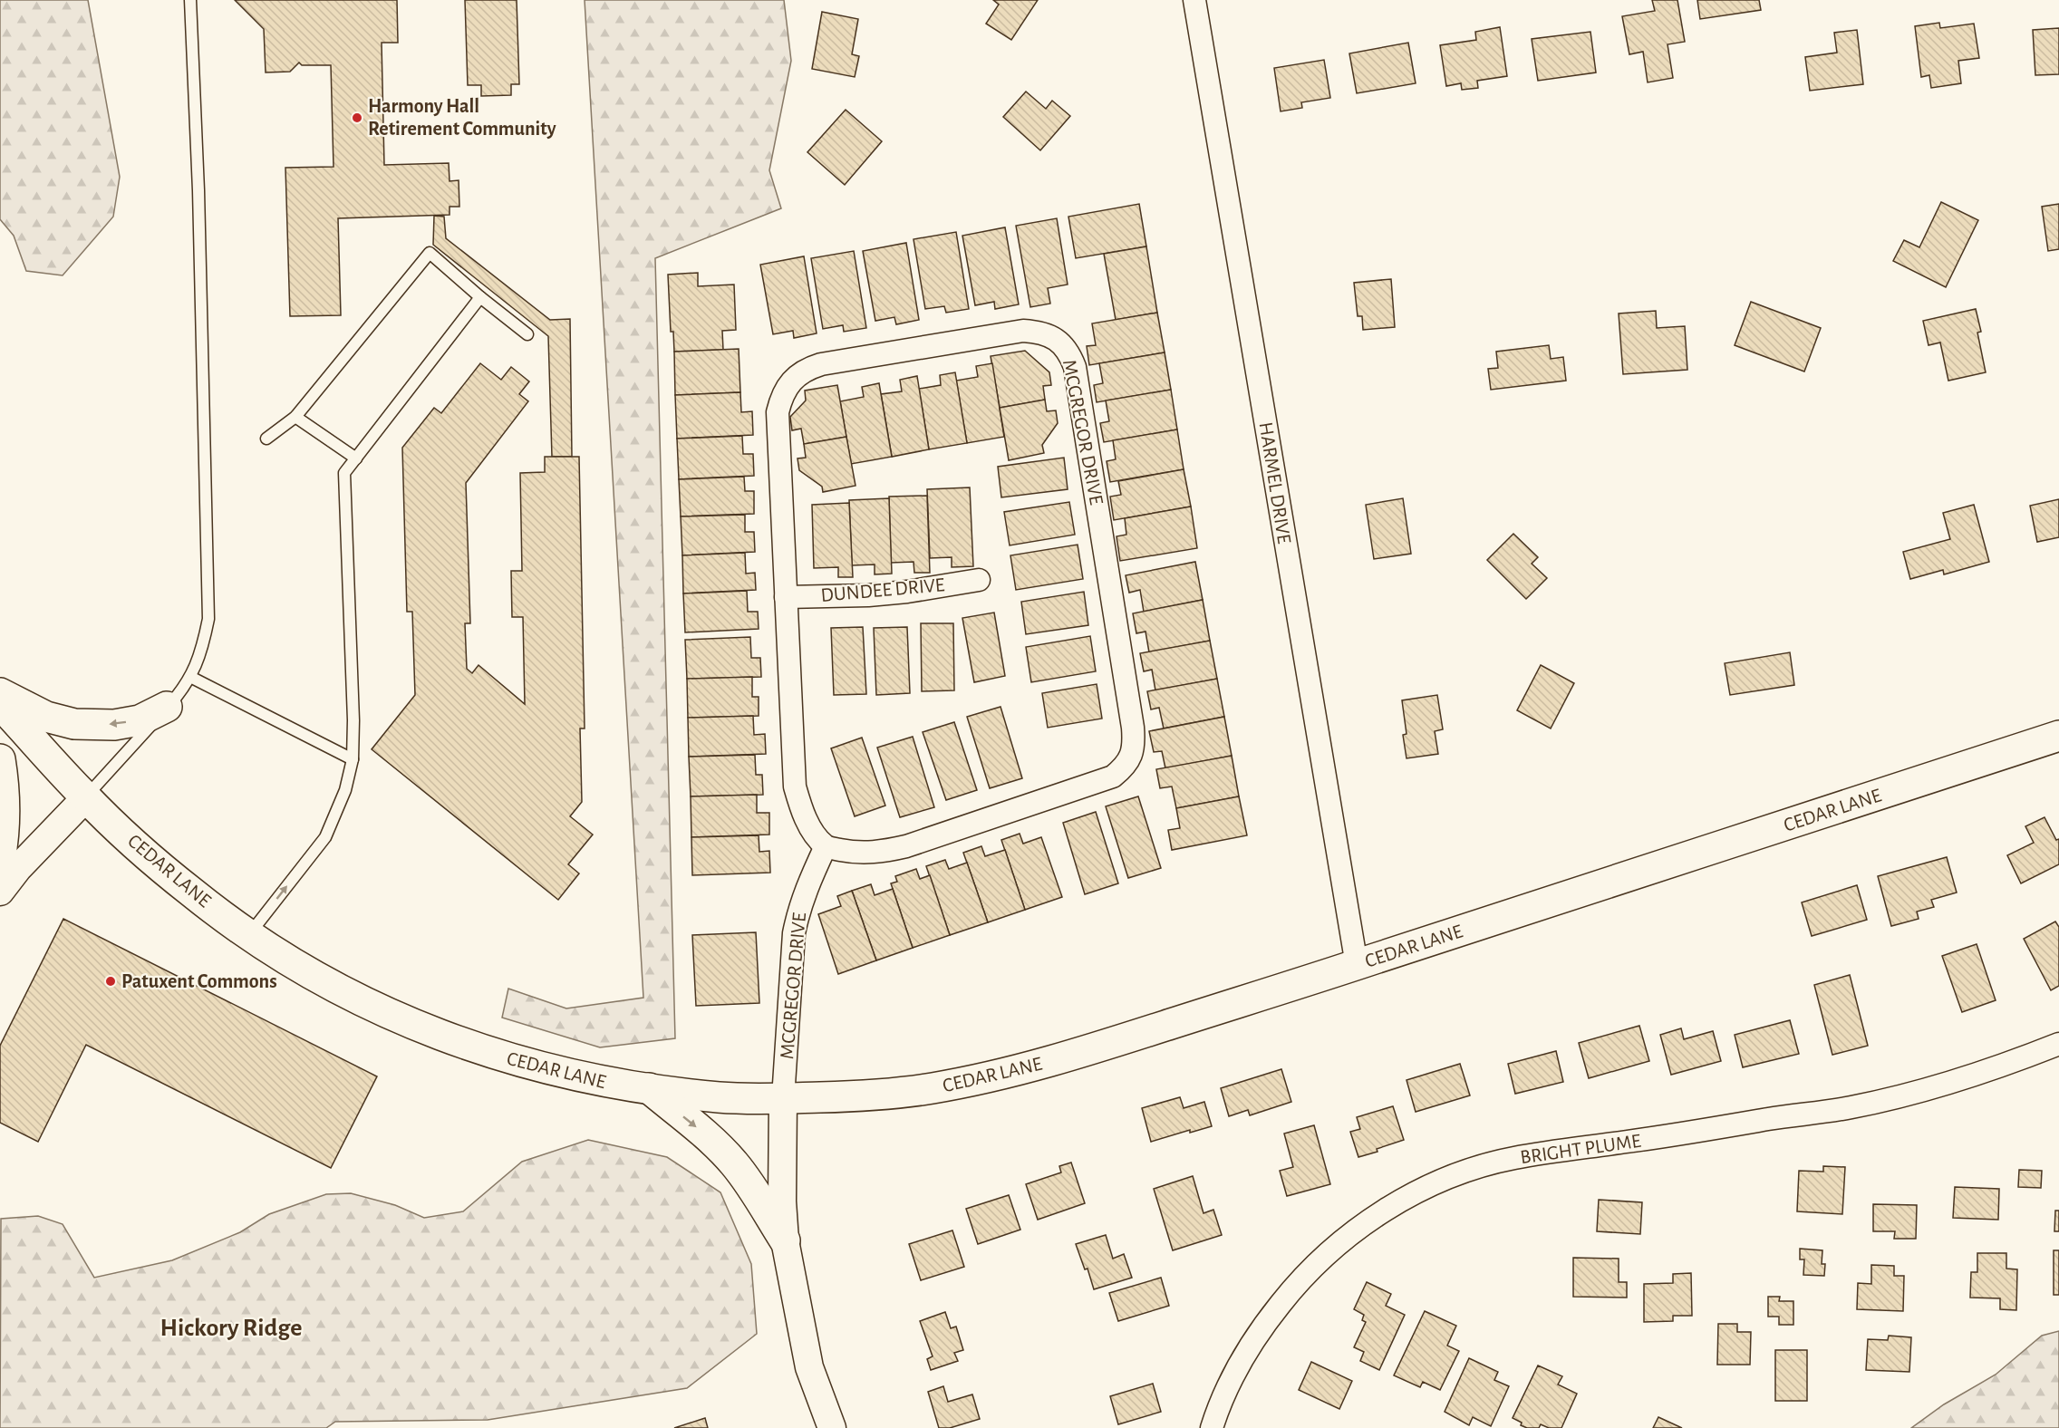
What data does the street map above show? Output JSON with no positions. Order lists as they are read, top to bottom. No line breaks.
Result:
{"streets":{"main road":["CEDAR LANE"],"street":["MCGREGOR DRIVE","HARMEL DRIVE","DUNDEE DRIVE","BRIGHT PLUME"]},"crossings":[["MCGREGOR DRIVE","DUNDEE DRIVE"],["MCGREGOR DRIVE","CEDAR LANE"],["HARMEL DRIVE","CEDAR LANE"]],"districts":["Hickory Ridge"],"places":["Harmony Hall Retirement Community","Patuxent Commons"]}
